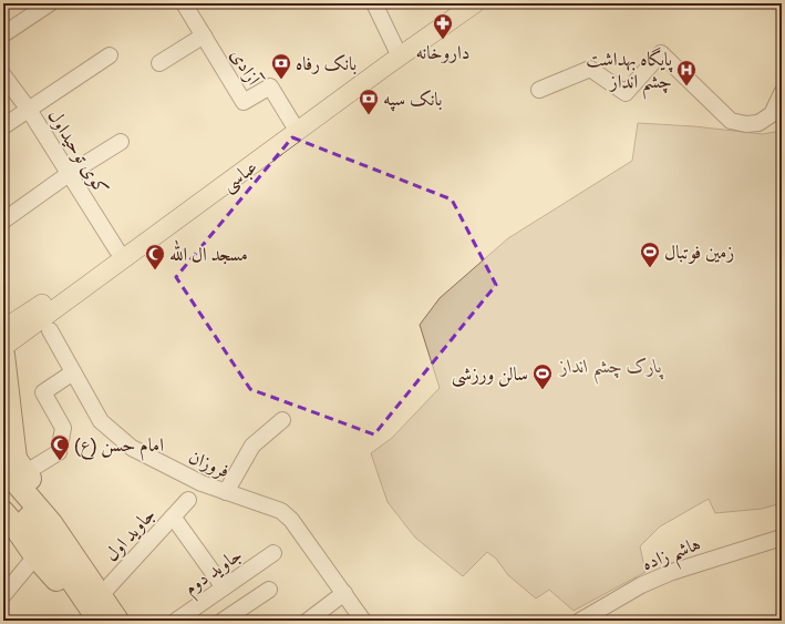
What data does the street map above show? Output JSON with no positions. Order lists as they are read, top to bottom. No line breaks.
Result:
{"streets":{"main road":["عباسى"],"street":["آزادی","کوی توحیداول","فروزان","جاوید اول","هاشم زاده","جاوید دوم"]},"crossings":[["آزادی","عباسى"],["کوی توحیداول","عباسى"]],"parks":["پارک چشم انداز"],"places":{"pharmacy":["داروخانه"],"bank":["بانک رفاه","بانک سپه"],"hospital":["پایگاه بهداشت چشم انداز"],"sports":["زمین فوتبال","سالن ورزشی"],"mosque":["مسجد ال الله","امام حسن (ع)"]}}
